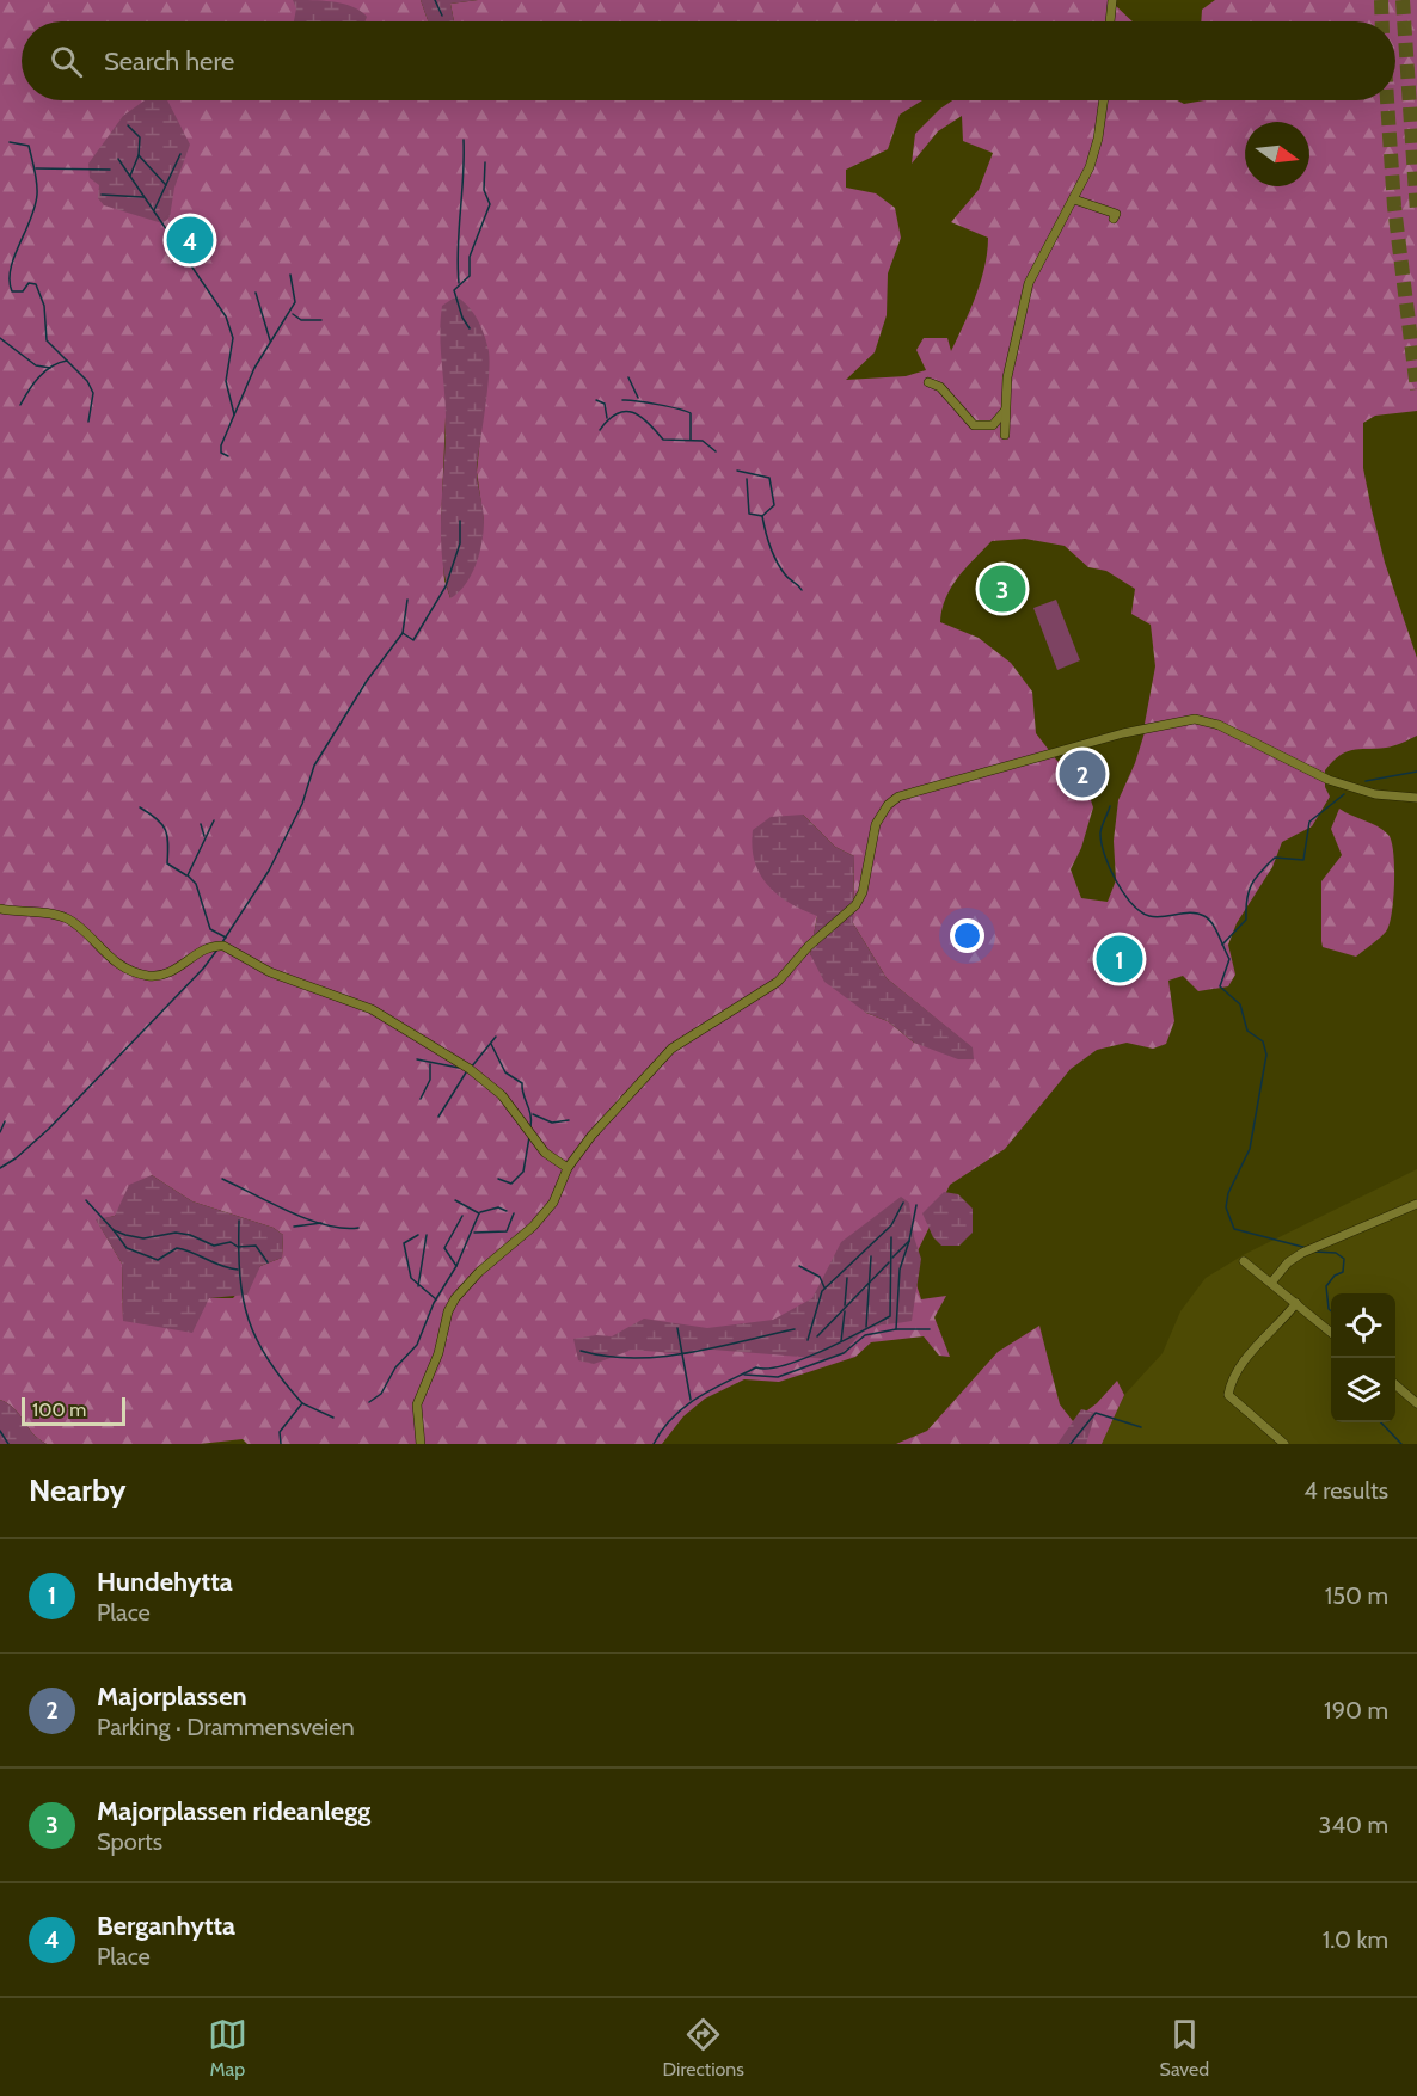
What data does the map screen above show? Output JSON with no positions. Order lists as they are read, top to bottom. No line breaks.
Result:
{"scale_bar":"100 m","north":"right","page":{"search":"Search here","pins":["4","3","2","1"],"scale":"100 m","heading":["Nearby","4 results"],"list":[{"mark":"1","name":"Hundehytta","note":"Place","value":"150 m"},{"mark":"2","name":"Majorplassen","note":"Parking · Drammensveien","value":"190 m"},{"mark":"3","name":"Majorplassen rideanlegg","note":"Sports","value":"340 m"},{"mark":"4","name":"Berganhytta","note":"Place","value":"1.0 km"}],"nav":["Map","Directions","Saved"]}}
